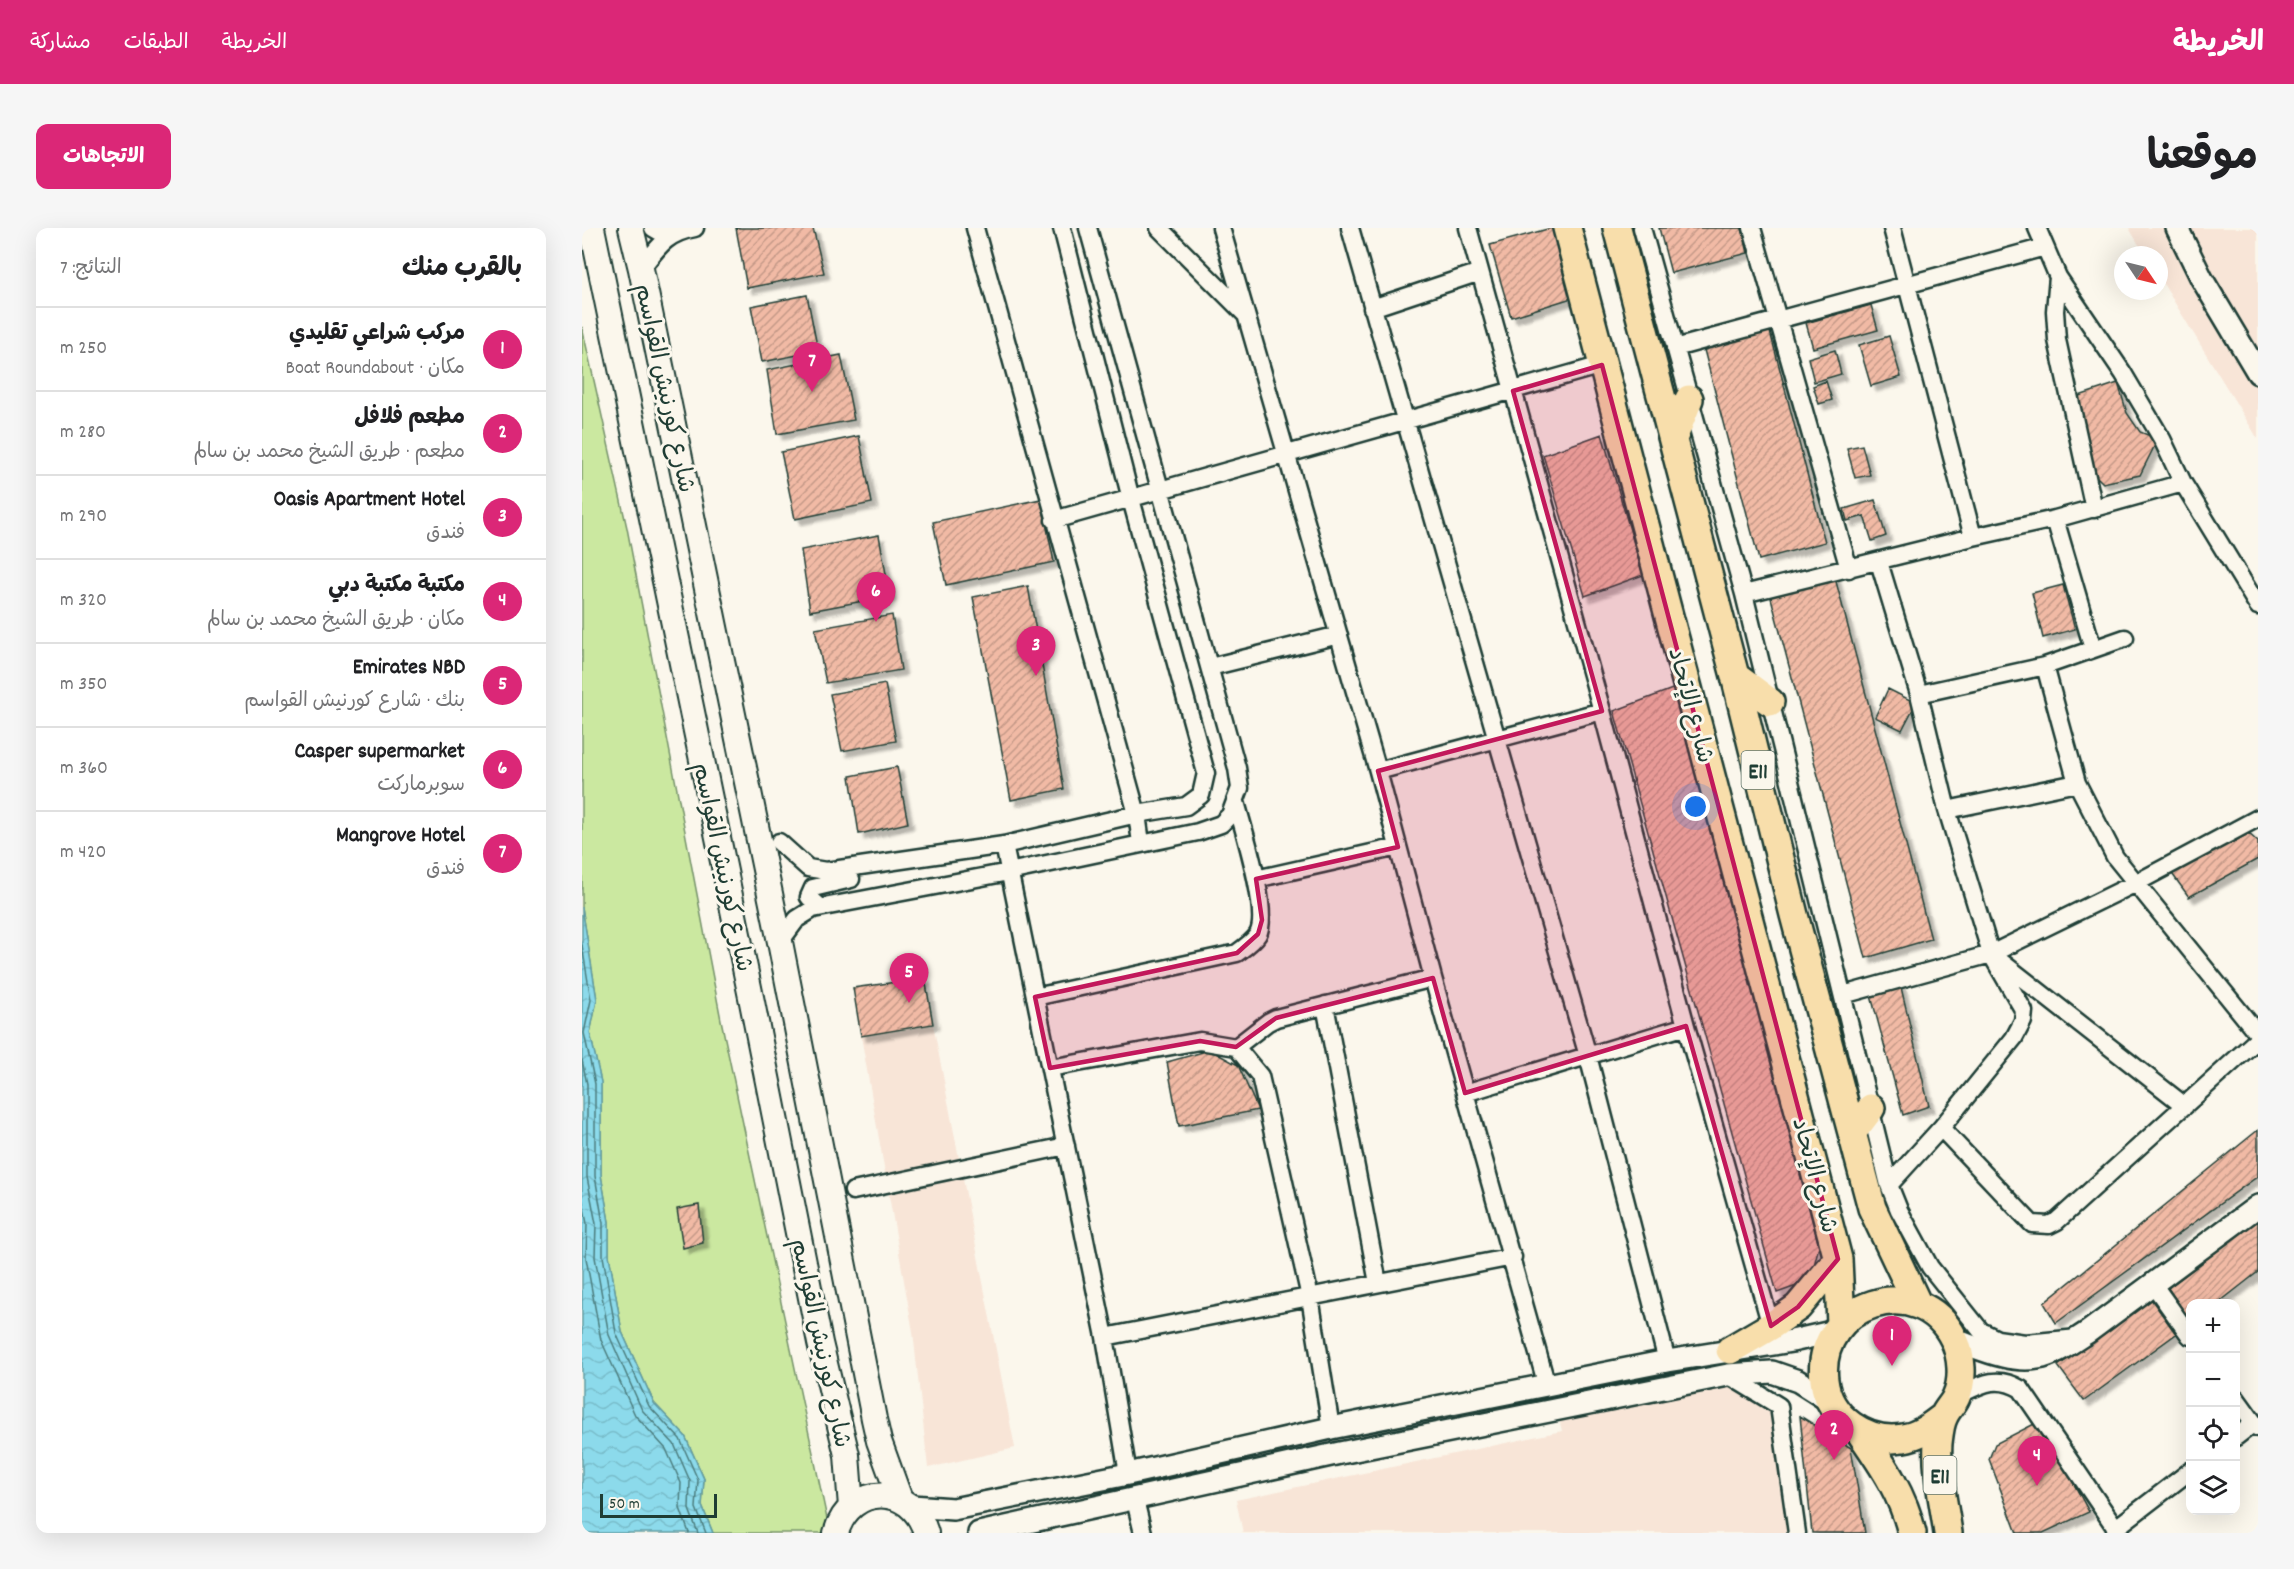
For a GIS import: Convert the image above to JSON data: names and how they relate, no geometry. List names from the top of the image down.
{
  "streets": {
    "main road": ["شارع كورنيش القواسم", "شارع الإتحاد", "E11"]
  },
  "crossings": [
    ["شارع الإتحاد", "E11"]
  ],
  "scale_bar": "50 m",
  "north": "bottom right",
  "page": {
    "header": "الخريطة",
    "nav": ["الخريطة", "الطبقات", "مشاركة"],
    "title": "موقعنا",
    "buttons": "الاتجاهات",
    "heading": ["بالقرب منك", "النتائج: 7"],
    "list": [
      {
        "mark": "1",
        "name": "مركب شراعي تقليدي",
        "note": "مكان · Boat Roundabout",
        "value": "250 m"
      },
      {
        "mark": "2",
        "name": "مطعم فلافل",
        "note": "مطعم · طريق الشيخ محمد بن سالم",
        "value": "280 m"
      },
      {
        "mark": "3",
        "name": "Oasis Apartment Hotel",
        "note": "فندق",
        "value": "290 m"
      },
      {
        "mark": "4",
        "name": "مكتبة مكتبة دبي",
        "note": "مكان · طريق الشيخ محمد بن سالم",
        "value": "320 m"
      },
      {
        "mark": "5",
        "name": "Emirates NBD",
        "note": "بنك · شارع كورنيش القواسم",
        "value": "350 m"
      },
      {
        "mark": "6",
        "name": "Casper supermarket",
        "note": "سوبرماركت",
        "value": "360 m"
      },
      {
        "mark": "7",
        "name": "Mangrove Hotel",
        "note": "فندق",
        "value": "420 m"
      }
    ],
    "pins": [
      "7",
      "6",
      "3",
      "5",
      "1",
      "2",
      "4"
    ],
    "map_buttons": ["+", "−"],
    "scale": "50 m"
  }
}
